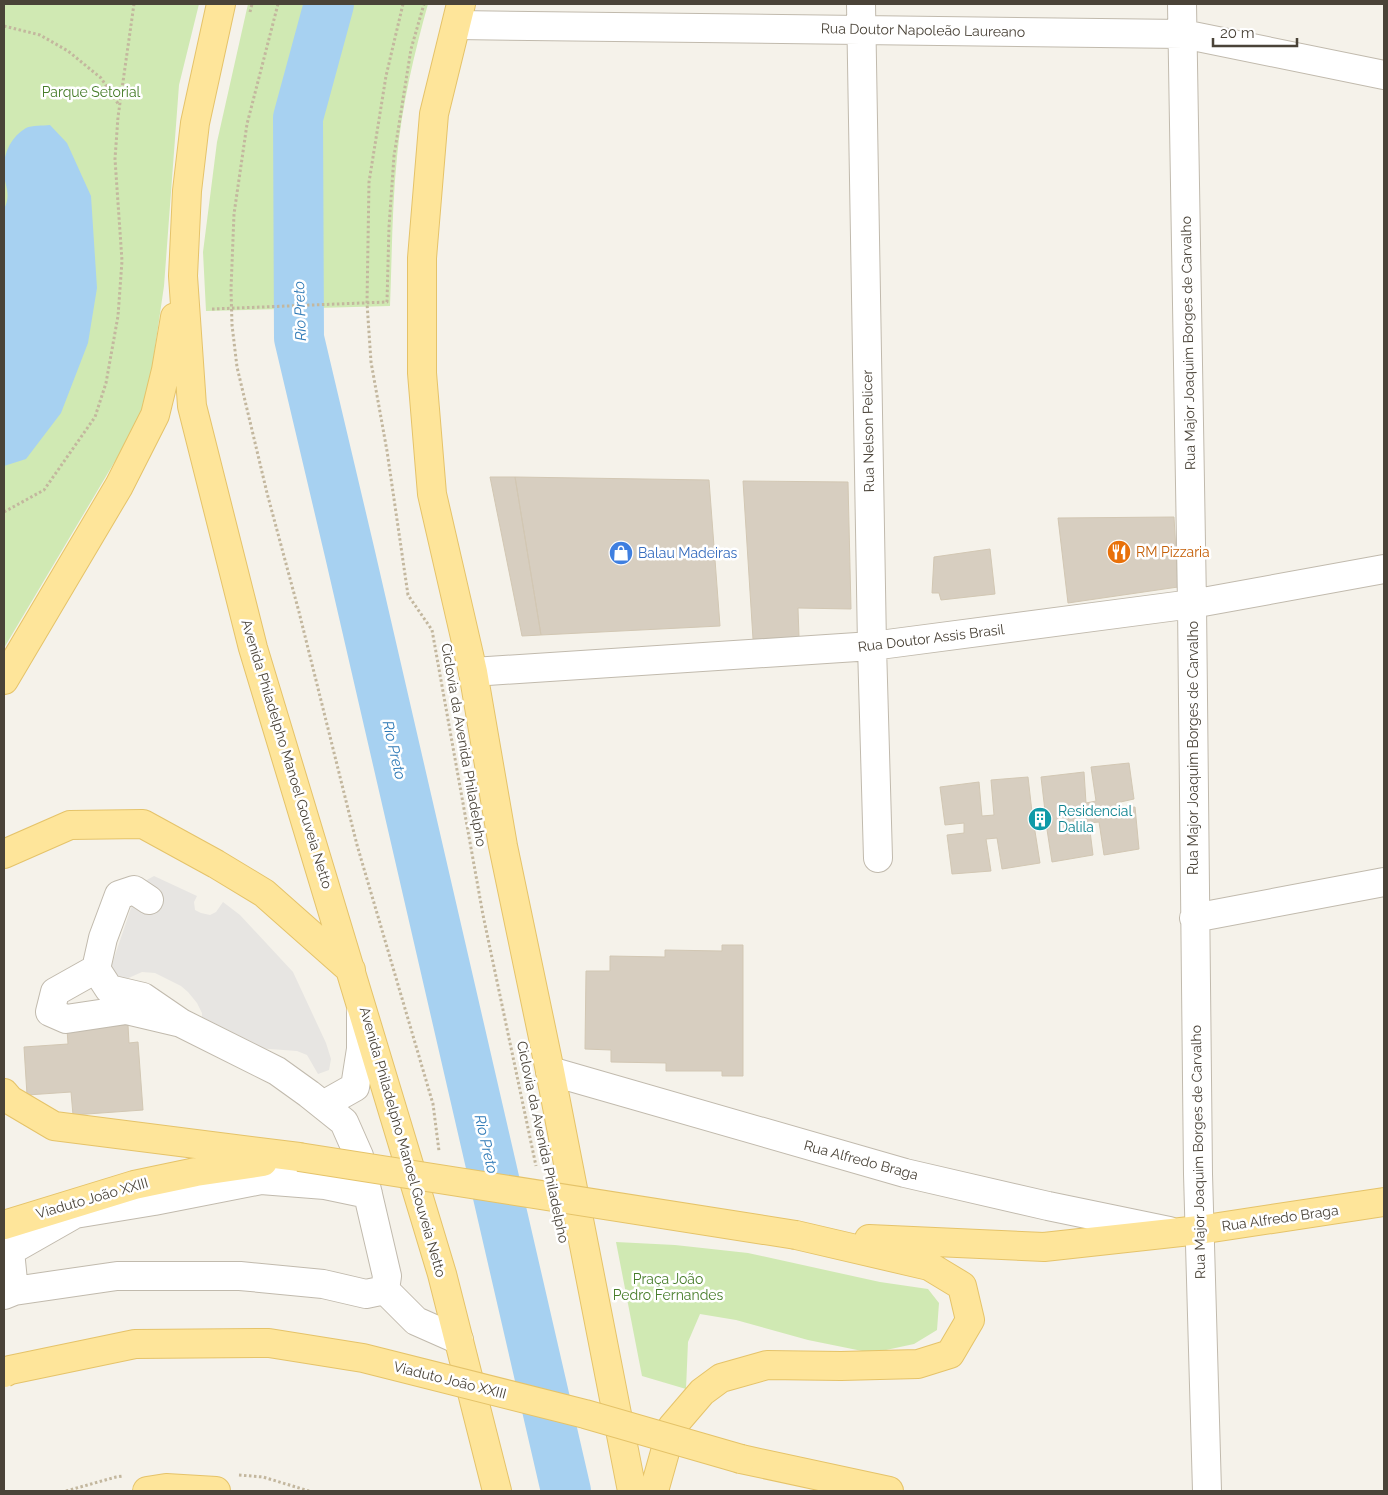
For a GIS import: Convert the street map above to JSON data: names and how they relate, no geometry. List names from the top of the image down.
{
  "streets": {
    "main road": ["Avenida Philadelpho Manoel Gouveia Netto", "Rua Alfredo Braga", "Viaduto João XXIII"],
    "street": [
      "Rua Doutor Napoleão Laureano",
      "Rua Major Joaquim Borges de Carvalho",
      "Rua Nelson Pelicer",
      "Rua Doutor Assis Brasil"
    ],
    "path": ["Ciclovia da Avenida Philadelpho"]
  },
  "crossings": [
    ["Rua Doutor Napoleão Laureano", "Rua Major Joaquim Borges de Carvalho"],
    ["Rua Doutor Napoleão Laureano", "Rua Nelson Pelicer"],
    ["Rua Major Joaquim Borges de Carvalho", "Rua Doutor Assis Brasil"],
    ["Rua Major Joaquim Borges de Carvalho", "Rua Alfredo Braga"],
    ["Rua Nelson Pelicer", "Rua Doutor Assis Brasil"],
    ["Rua Alfredo Braga", "Viaduto João XXIII"]
  ],
  "water": ["Rio Preto"],
  "parks": ["Parque Setorial", "Praça João Pedro Fernandes"],
  "places": {
    "restaurant": ["RM Pizzaria"],
    "shop": ["Balau Madeiras"],
    "building": ["Residencial Dalila"]
  },
  "scale_bar": "20 m"
}
